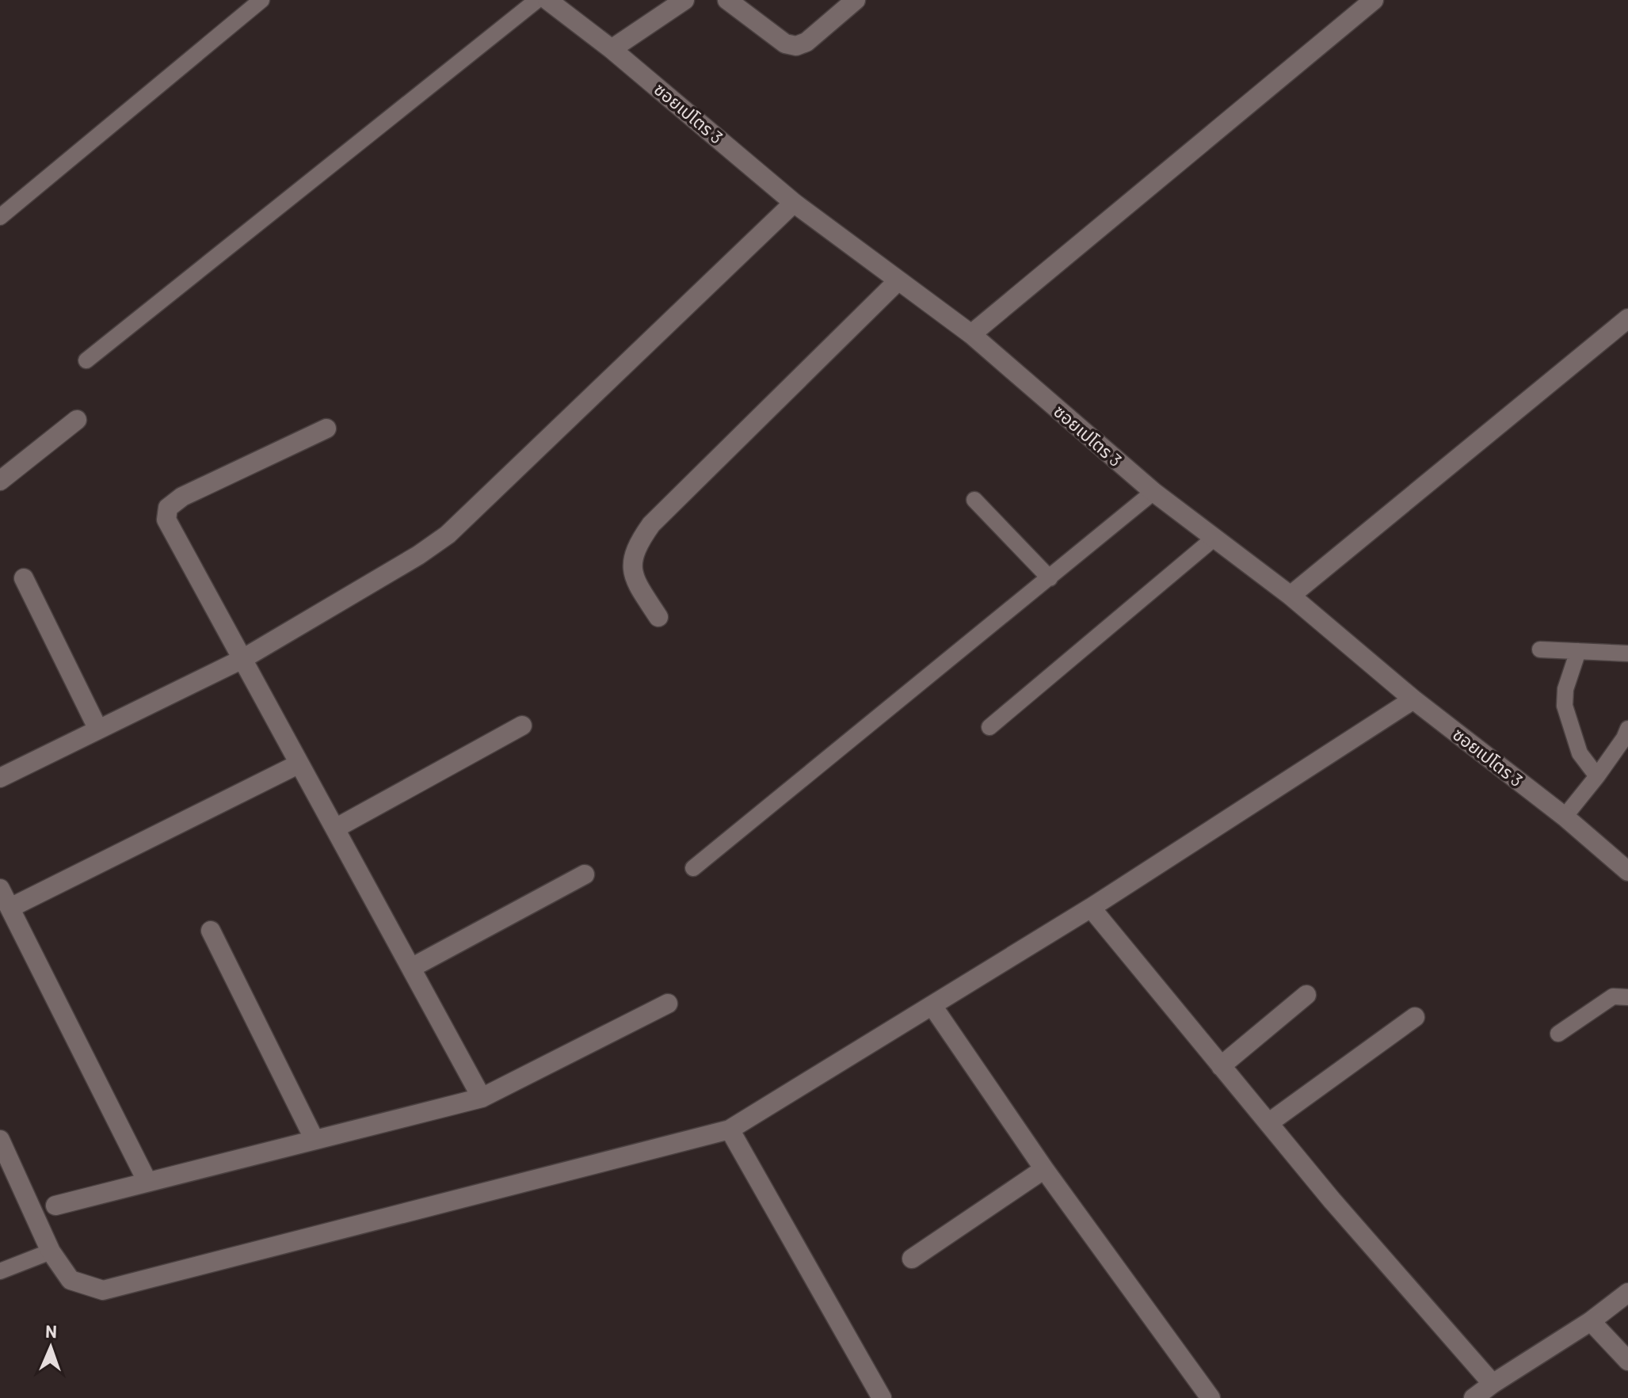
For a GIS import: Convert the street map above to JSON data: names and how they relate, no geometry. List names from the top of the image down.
{
  "streets": {
    "street": ["ซอยเปโตร 3"]
  },
  "north": "top"
}
